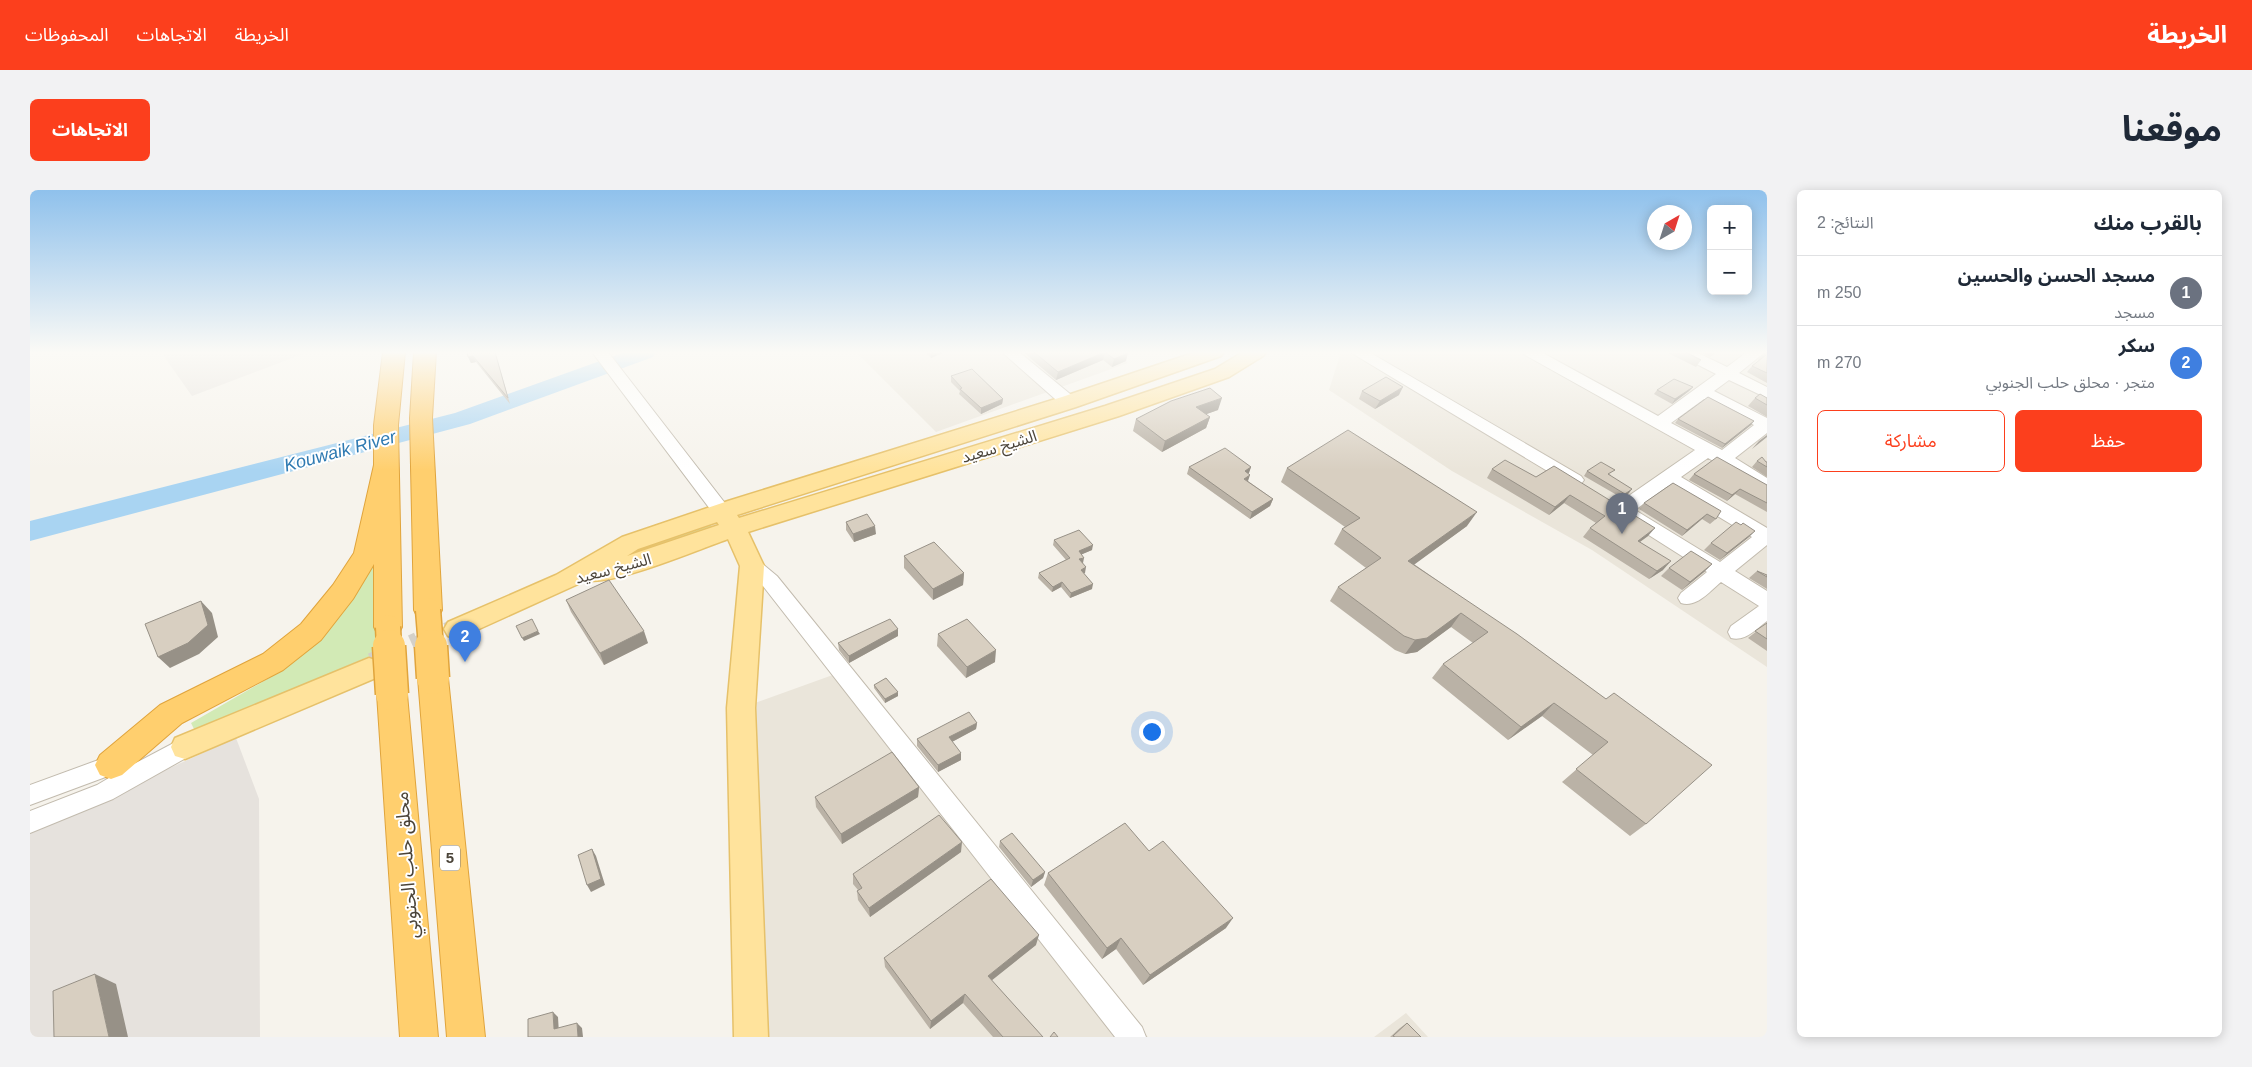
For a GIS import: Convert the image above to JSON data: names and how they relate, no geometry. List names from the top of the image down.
{
  "streets": {
    "highway": ["5", "محلق حلب الجنوبي"],
    "main road": ["الشيخ سعيد"]
  },
  "water": ["Kouwaik River"],
  "north": "top right",
  "page": {
    "header": "الخريطة",
    "nav": ["الخريطة", "الاتجاهات", "المحفوظات"],
    "title": "موقعنا",
    "buttons": [
      "الاتجاهات",
      ["حفظ", "مشاركة"]
    ],
    "heading": ["بالقرب منك", "النتائج: 2"],
    "map_buttons": ["+", "−"],
    "list": [
      {
        "mark": "1",
        "name": "مسجد الحسن والحسين",
        "note": "مسجد",
        "value": "250 m"
      },
      {
        "mark": "2",
        "name": "سكر",
        "note": "متجر · محلق حلب الجنوبي",
        "value": "270 m"
      }
    ],
    "pins": ["1", "2"]
  }
}
